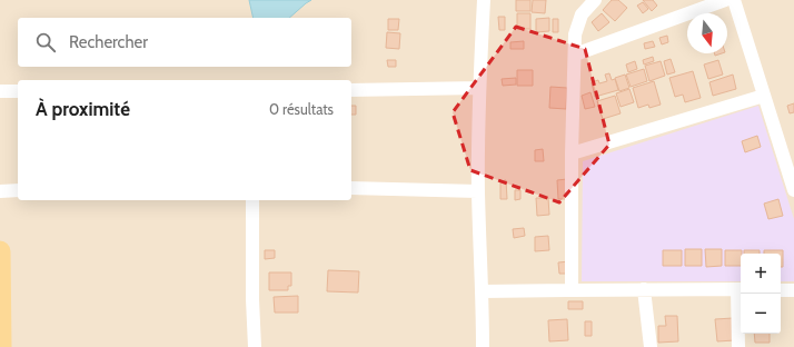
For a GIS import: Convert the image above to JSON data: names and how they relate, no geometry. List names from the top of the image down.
{
  "north": "bottom",
  "page": {
    "search": "Rechercher",
    "heading": ["À proximité", "0 résultats"],
    "map_buttons": ["+", "−"]
  }
}
